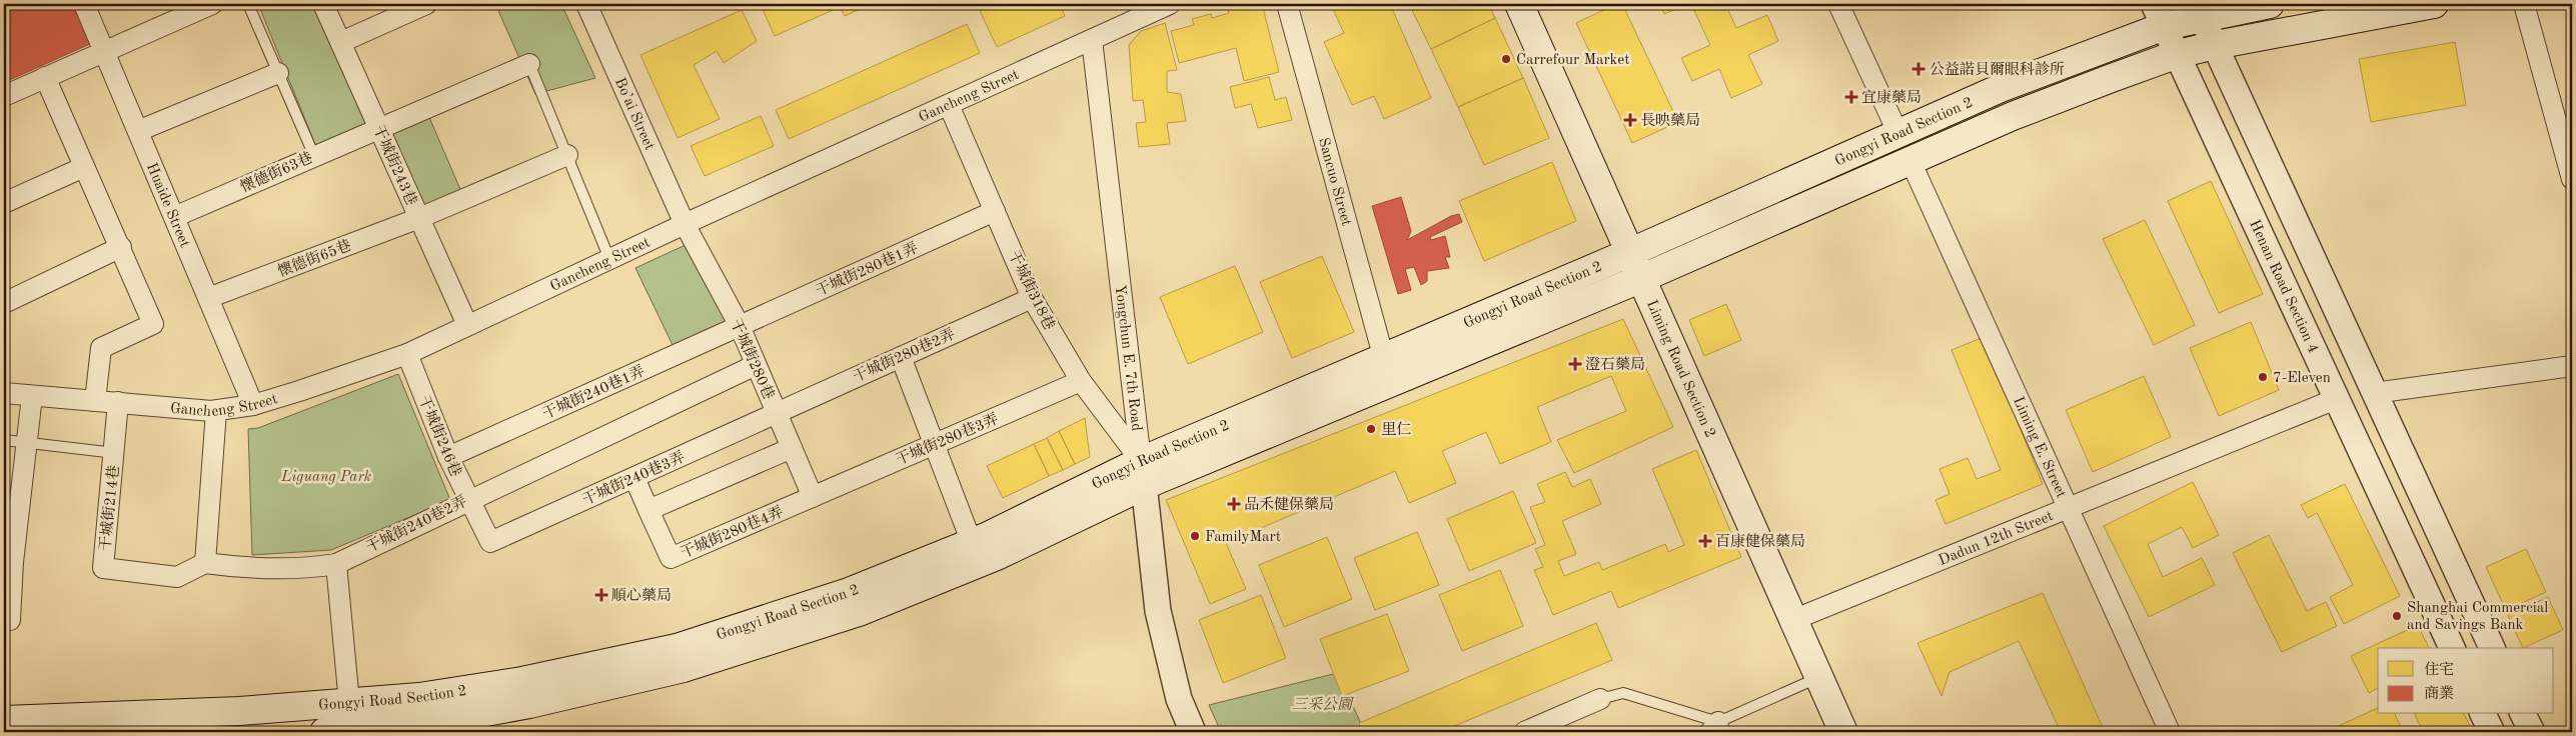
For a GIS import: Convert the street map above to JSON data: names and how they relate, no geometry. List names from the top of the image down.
{
  "streets": {
    "main road": ["Gongyi Road Section 2", "Liming Road Section 2"],
    "street": [
      "Gancheng Street",
      "Bo’ai Street",
      "干城街243巷",
      "懷德街63巷",
      "Sancuo Street",
      "Huaide Street",
      "懷德街65巷",
      "干城街280巷1弄",
      "Henan Road Section 4",
      "干城街318巷",
      "干城街280巷2弄",
      "Yongchun E. 7th Road",
      "干城街280巷",
      "干城街240巷1弄",
      "干城街246巷",
      "干城街280巷3弄",
      "Liming E. Street",
      "干城街240巷3弄",
      "干城街214巷",
      "干城街240巷2弄",
      "干城街280巷4弄",
      "Dadun 12th Street"
    ]
  },
  "crossings": [
    ["Gancheng Street", "Bo’ai Street"],
    ["Gancheng Street", "干城街243巷"],
    ["Gancheng Street", "Huaide Street"],
    ["Gancheng Street", "干城街318巷"],
    ["Gancheng Street", "Yongchun E. 7th Road"],
    ["Gancheng Street", "干城街280巷"],
    ["Gancheng Street", "干城街246巷"],
    ["Gancheng Street", "干城街214巷"],
    ["Bo’ai Street", "干城街280巷"],
    ["Gongyi Road Section 2", "Sancuo Street"],
    ["Gongyi Road Section 2", "Henan Road Section 4"],
    ["Gongyi Road Section 2", "干城街318巷"],
    ["Gongyi Road Section 2", "Yongchun E. 7th Road"],
    ["Gongyi Road Section 2", "Liming Road Section 2"],
    ["Gongyi Road Section 2", "Liming E. Street"],
    ["干城街243巷", "懷德街63巷"],
    ["干城街243巷", "懷德街65巷"],
    ["懷德街63巷", "Huaide Street"],
    ["Huaide Street", "懷德街65巷"],
    ["干城街280巷1弄", "干城街318巷"],
    ["干城街280巷1弄", "干城街280巷"],
    ["干城街280巷1弄", "干城街240巷1弄"],
    ["Henan Road Section 4", "Dadun 12th Street"],
    ["干城街318巷", "干城街280巷2弄"],
    ["干城街318巷", "Yongchun E. 7th Road"],
    ["干城街318巷", "干城街280巷3弄"],
    ["干城街280巷2弄", "干城街280巷"],
    ["干城街280巷2弄", "干城街240巷3弄"],
    ["干城街280巷", "干城街240巷1弄"],
    ["干城街280巷", "干城街280巷3弄"],
    ["干城街280巷", "干城街240巷3弄"],
    ["干城街280巷", "干城街240巷2弄"],
    ["干城街280巷", "干城街280巷4弄"],
    ["Liming Road Section 2", "Dadun 12th Street"],
    ["干城街240巷1弄", "干城街246巷"],
    ["干城街246巷", "干城街240巷3弄"],
    ["干城街246巷", "干城街240巷2弄"],
    ["干城街280巷3弄", "干城街280巷4弄"],
    ["Liming E. Street", "Dadun 12th Street"],
    ["干城街214巷", "干城街240巷2弄"]
  ],
  "parks": ["Liguang Park", "三采公園"],
  "places": {
    "other": [
      "Carrefour Market",
      "7-Eleven",
      "里仁",
      "FamilyMart",
      "Shanghai Commercial and Savings Bank"
    ],
    "health": [
      "公益諾貝爾眼科診所",
      "宜康藥局",
      "長映藥局",
      "澄石藥局",
      "品禾健保藥局",
      "百康健保藥局",
      "順心藥局"
    ]
  },
  "legend": ["住宅", "商業"]
}
